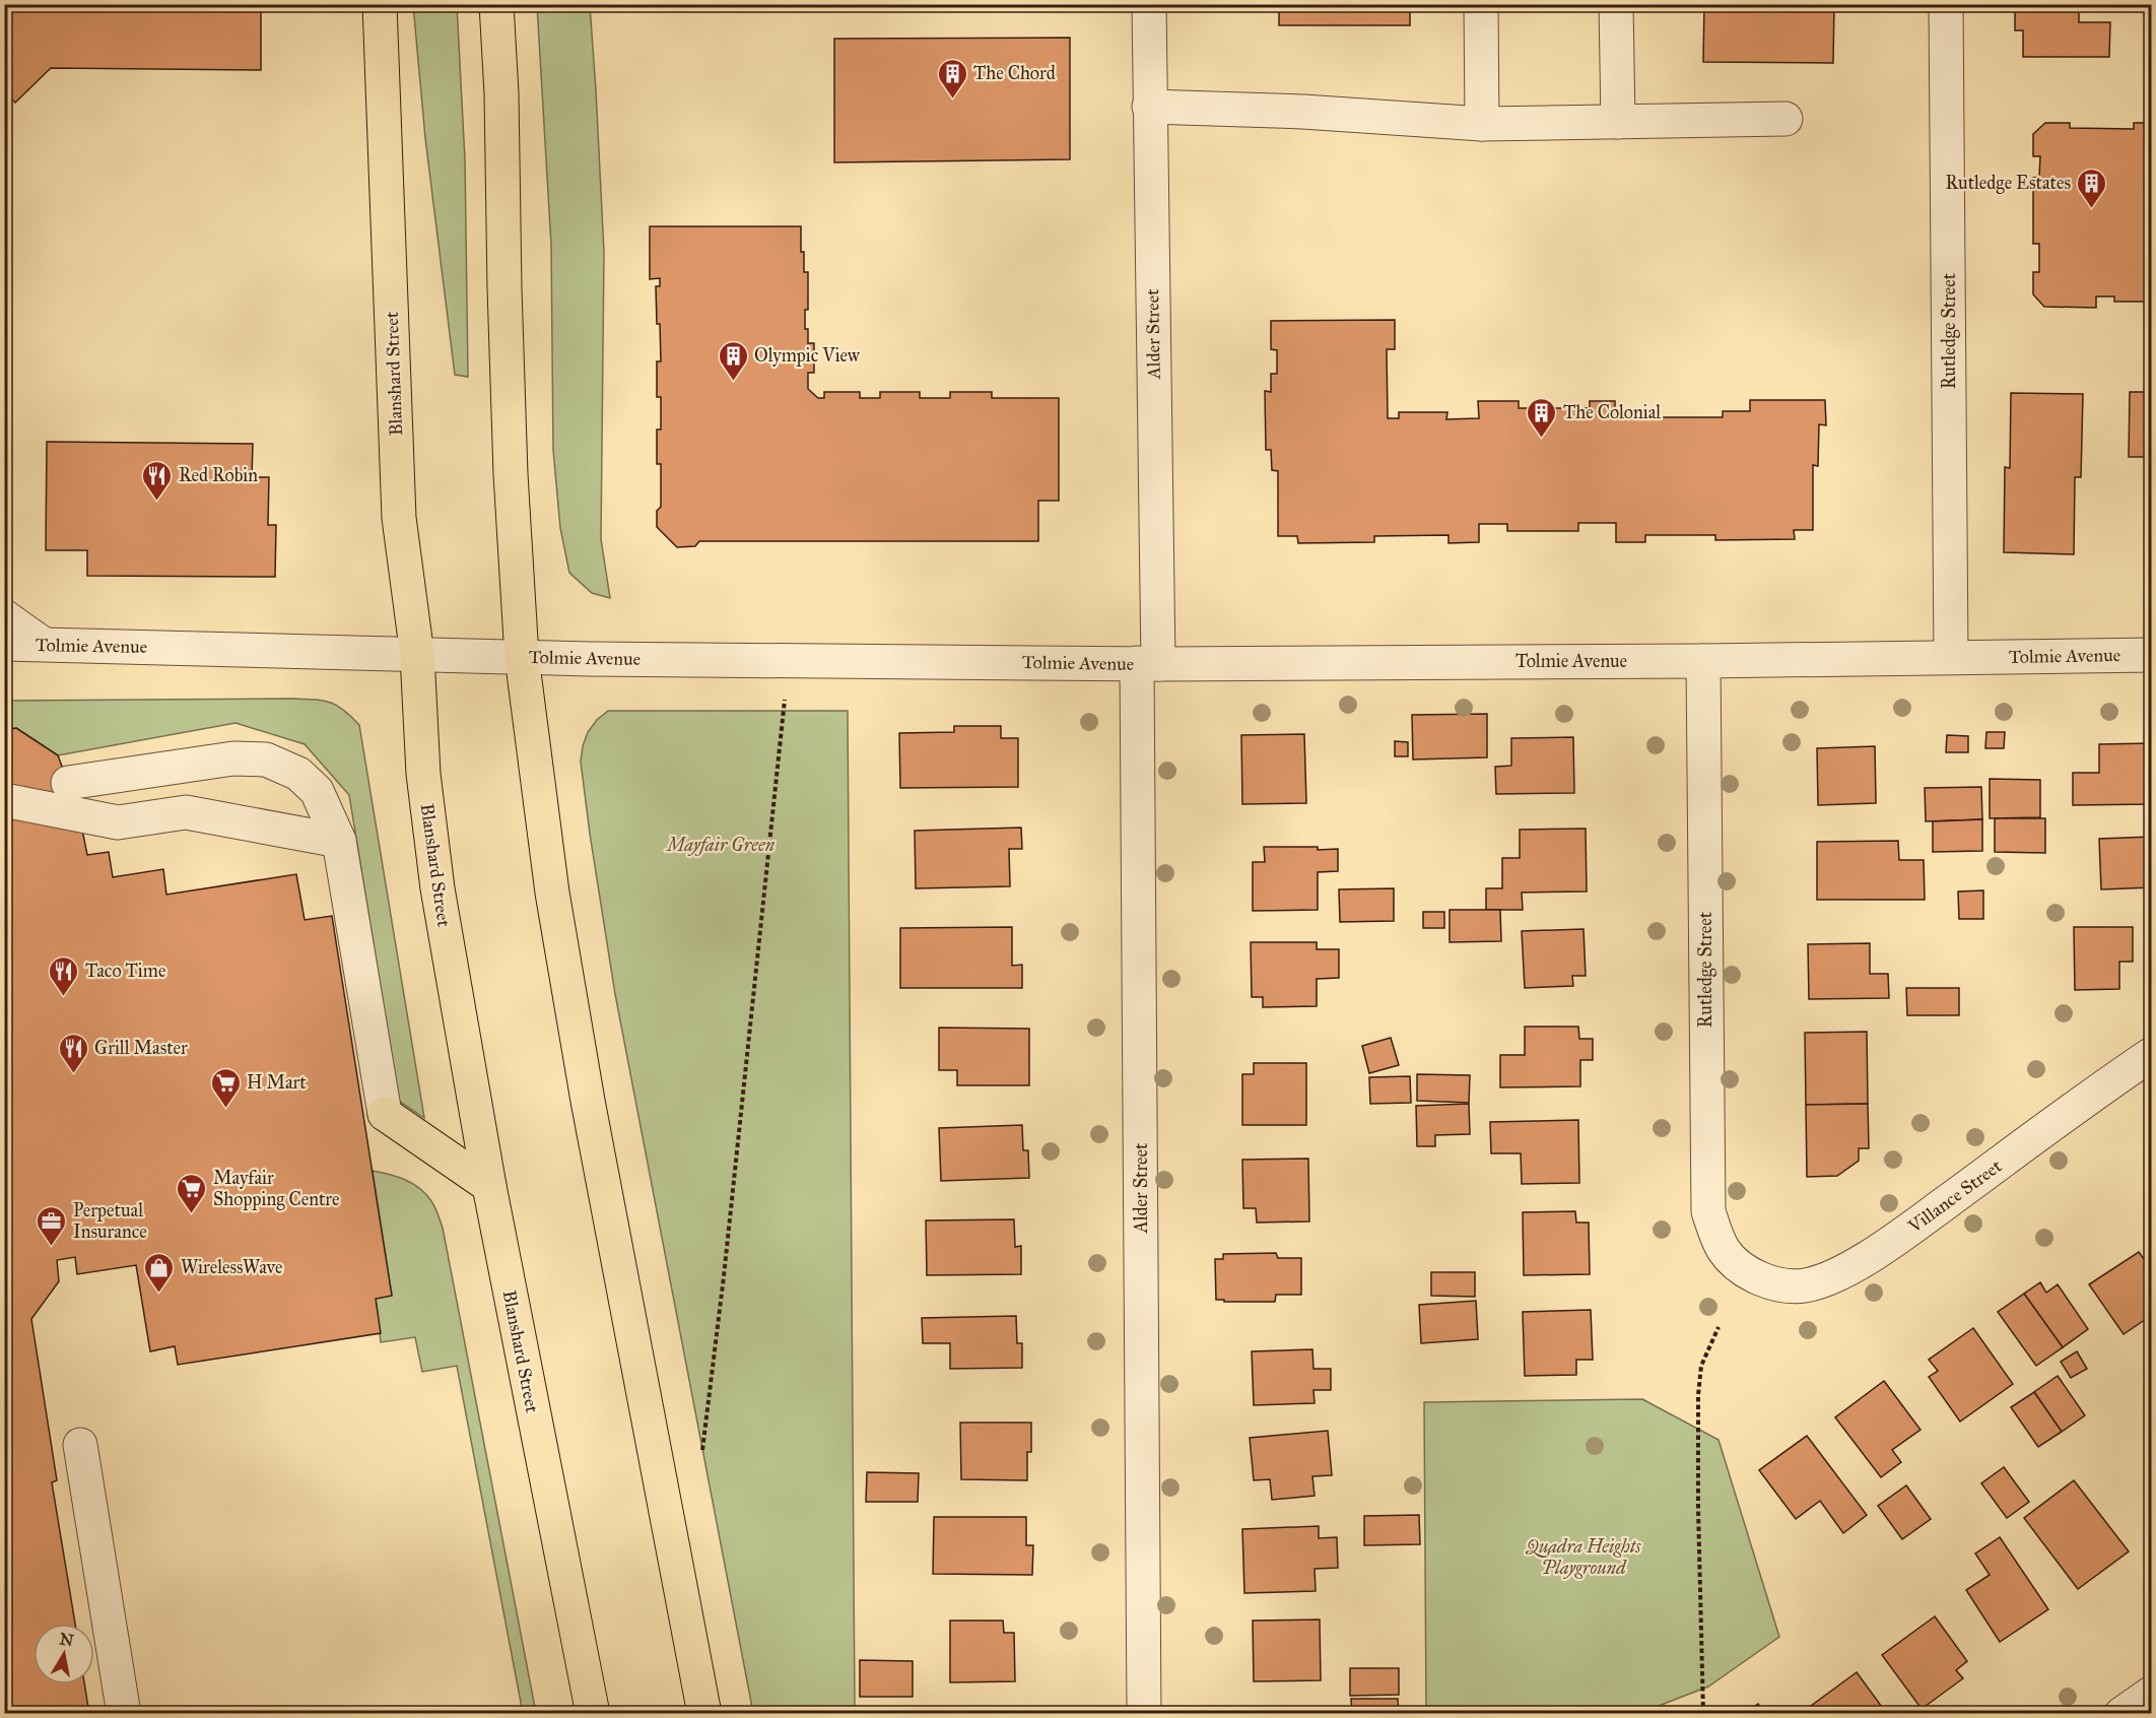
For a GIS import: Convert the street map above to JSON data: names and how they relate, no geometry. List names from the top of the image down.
{
  "streets": {
    "main road": ["Blanshard Street"],
    "street": [
      "Rutledge Street",
      "Alder Street",
      "Tolmie Avenue",
      "Villance Street"
    ]
  },
  "crossings": [
    ["Rutledge Street", "Tolmie Avenue"],
    ["Rutledge Street", "Villance Street"],
    ["Alder Street", "Tolmie Avenue"],
    ["Blanshard Street", "Tolmie Avenue"]
  ],
  "parks": ["Mayfair Green", "Quadra Heights Playground"],
  "places": {
    "building": [
      "The Chord",
      "Rutledge Estates",
      "Olympic View",
      "The Colonial"
    ],
    "restaurant": ["Red Robin", "Taco Time", "Grill Master"],
    "supermarket": ["H Mart", "Mayfair Shopping Centre"],
    "office": ["Perpetual Insurance"],
    "shop": ["WirelessWave"]
  },
  "north": "top"
}
